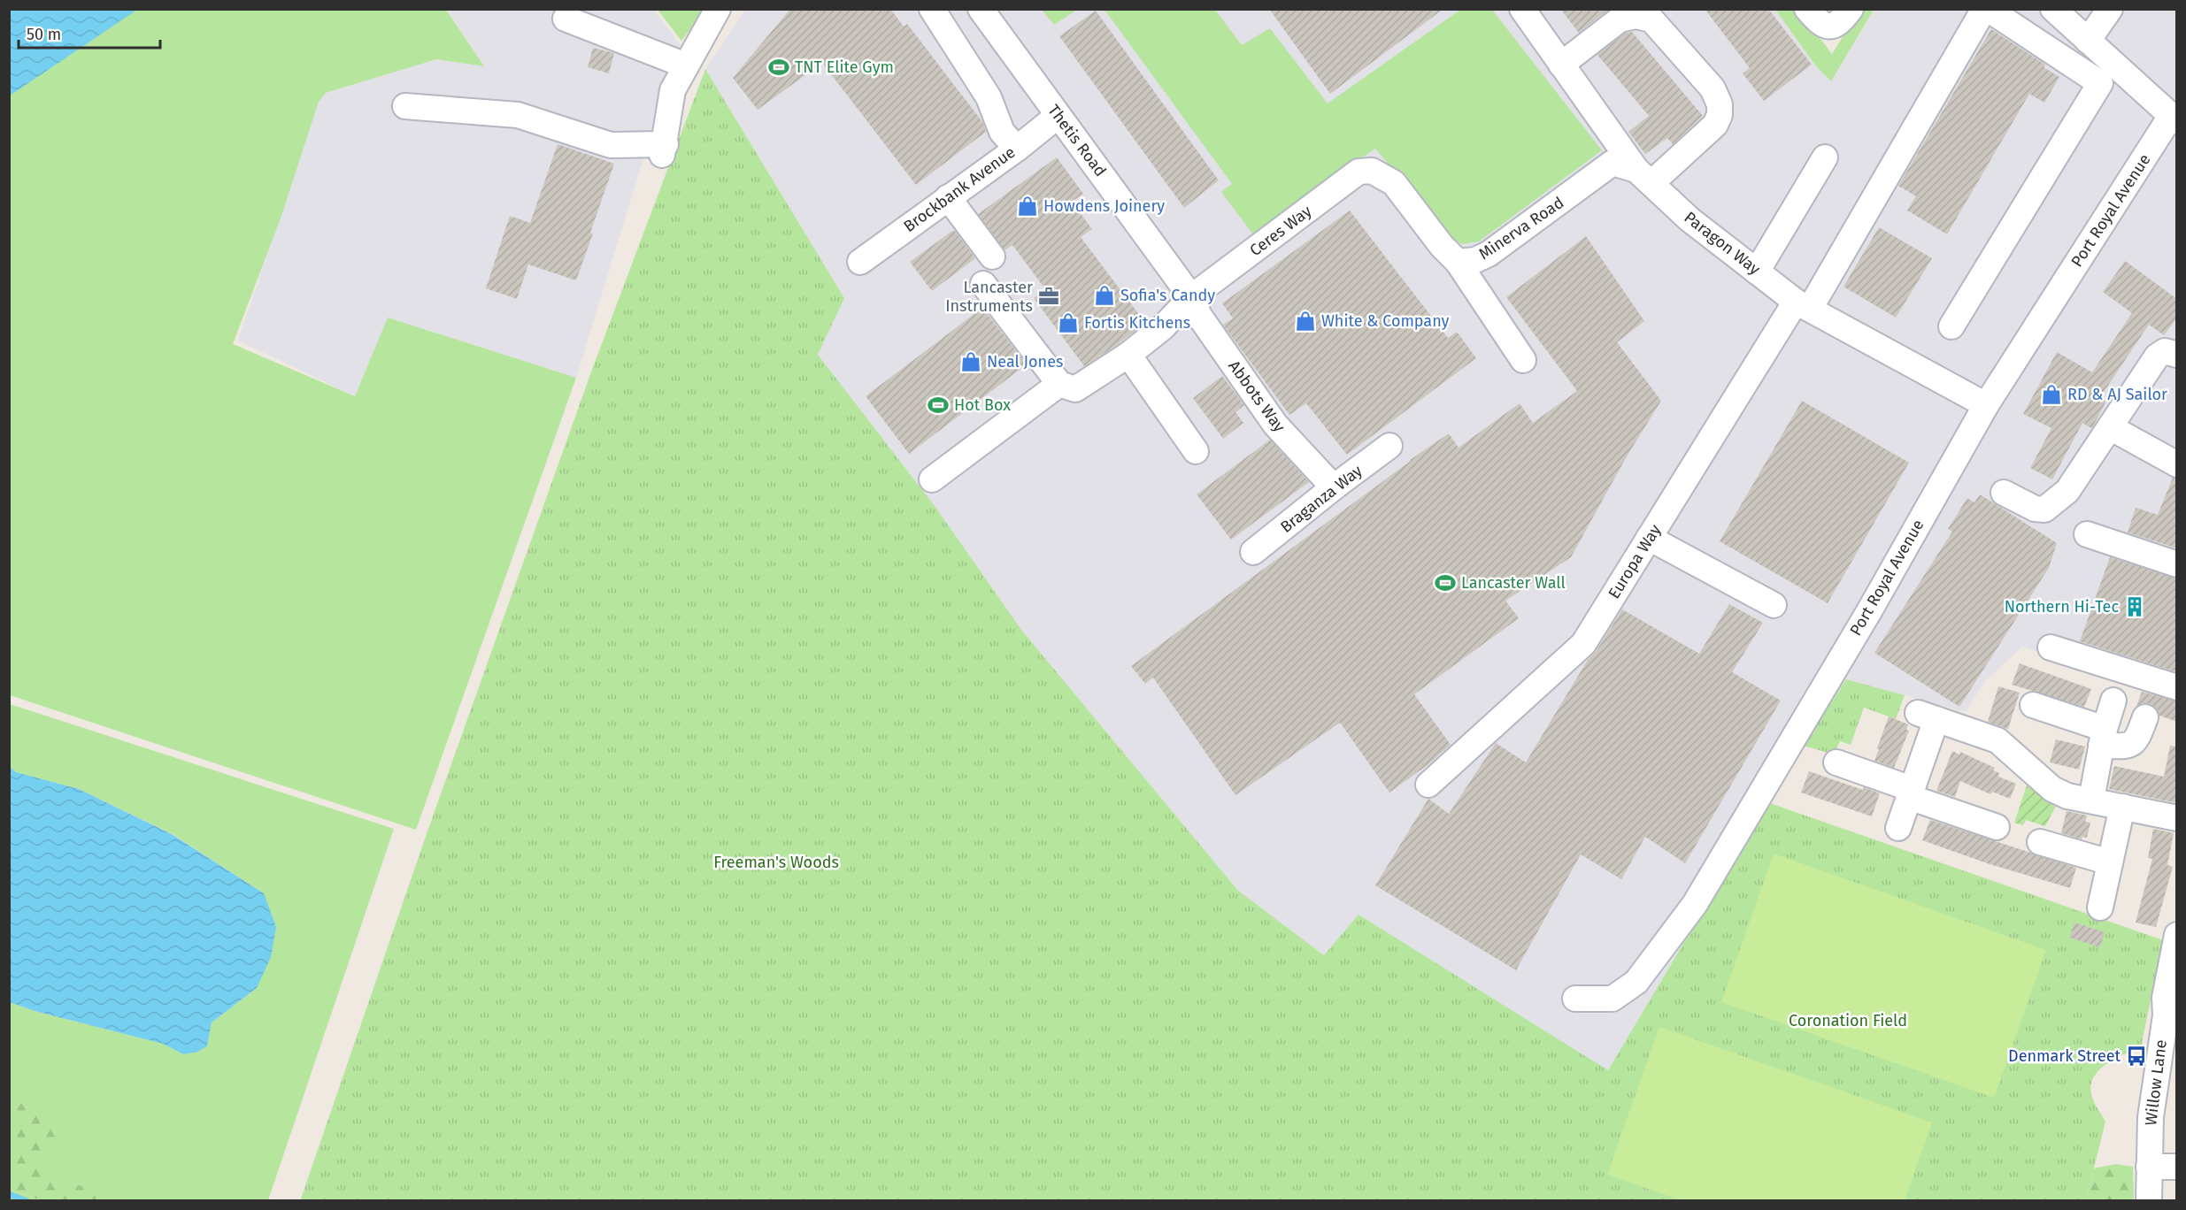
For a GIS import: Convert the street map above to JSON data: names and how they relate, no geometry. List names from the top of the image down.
{
  "streets": {
    "street": [
      "Thetis Road",
      "Brockbank Avenue",
      "Port Royal Avenue",
      "Minerva Road",
      "Ceres Way",
      "Paragon Way",
      "Abbots Way",
      "Braganza Way",
      "Europa Way",
      "Willow Lane"
    ]
  },
  "crossings": [
    ["Thetis Road", "Brockbank Avenue"],
    ["Thetis Road", "Ceres Way"],
    ["Thetis Road", "Abbots Way"],
    ["Port Royal Avenue", "Paragon Way"],
    ["Minerva Road", "Ceres Way"],
    ["Minerva Road", "Paragon Way"],
    ["Ceres Way", "Abbots Way"],
    ["Paragon Way", "Europa Way"],
    ["Abbots Way", "Braganza Way"]
  ],
  "parks": ["Freeman's Woods", "Coronation Field"],
  "places": {
    "sports": ["TNT Elite Gym", "Hot Box", "Lancaster Wall"],
    "shop": [
      "Howdens Joinery",
      "Sofia's Candy",
      "White & Company",
      "Fortis Kitchens",
      "Neal Jones",
      "RD & AJ Sailor"
    ],
    "office": ["Lancaster Instruments"],
    "building": ["Northern Hi-Tec"],
    "bus stop": ["Denmark Street"]
  },
  "scale_bar": "50 m"
}
